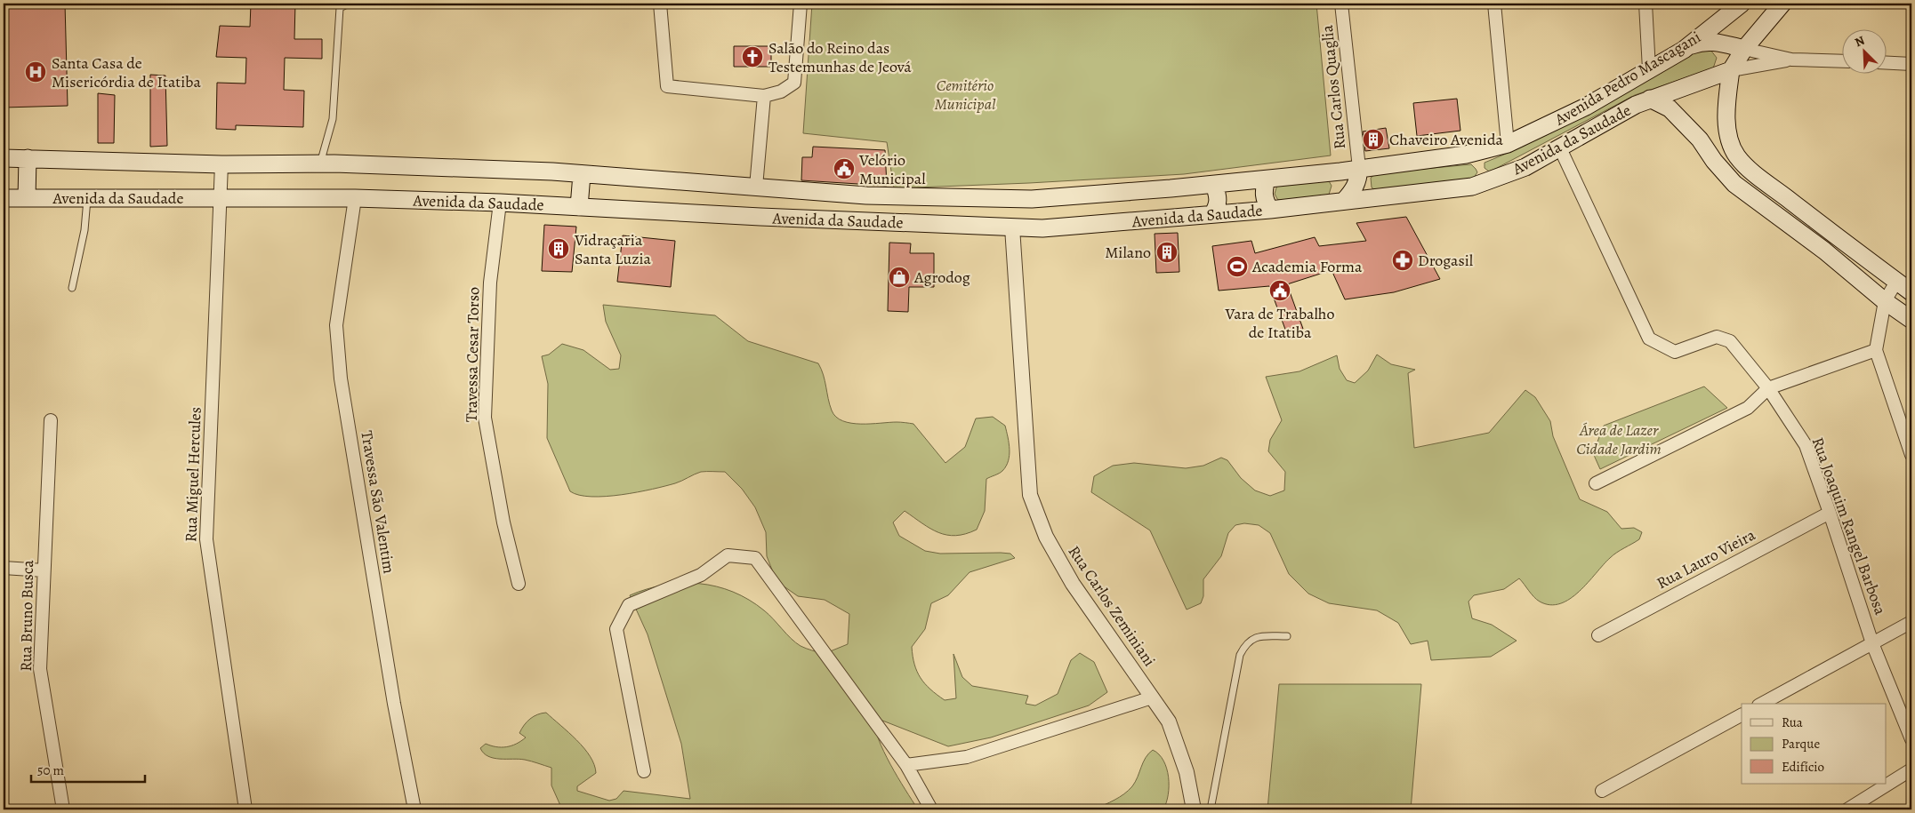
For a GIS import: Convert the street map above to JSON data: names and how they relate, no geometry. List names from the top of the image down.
{
  "streets": {
    "main road": ["Avenida Pedro Mascagani", "Avenida da Saudade"],
    "street": [
      "Rua Carlos Quaglia",
      "Travessa Cesar Torso",
      "Rua Miguel Hercules",
      "Travessa São Valentim",
      "Rua Joaquim Rangel Barbosa",
      "Rua Lauro Vieira",
      "Rua Carlos Zeminiani",
      "Rua Bruno Busca"
    ]
  },
  "crossings": [
    ["Avenida Pedro Mascagani", "Avenida da Saudade"],
    ["Rua Carlos Quaglia", "Avenida da Saudade"],
    ["Avenida da Saudade", "Travessa Cesar Torso"],
    ["Avenida da Saudade", "Rua Miguel Hercules"],
    ["Avenida da Saudade", "Travessa São Valentim"],
    ["Avenida da Saudade", "Rua Joaquim Rangel Barbosa"],
    ["Avenida da Saudade", "Rua Carlos Zeminiani"],
    ["Rua Joaquim Rangel Barbosa", "Rua Lauro Vieira"]
  ],
  "parks": ["Cemitério Municipal", "Área de Lazer Cidade Jardim"],
  "places": {
    "church": ["Salão do Reino das Testemunhas de Jeová"],
    "hospital": ["Santa Casa de Misericórdia de Itatiba"],
    "building": ["Chaveiro Avenida", "Vidraçaria Santa Luzia", "Milano"],
    "public building": ["Velório Municipal", "Vara de Trabalho de Itatiba"],
    "pharmacy": ["Drogasil"],
    "sports": ["Academia Forma"],
    "shop": ["Agrodog"]
  },
  "legend": ["Rua", "Parque", "Edifício"],
  "scale_bar": "50 m",
  "north": "top left"
}
